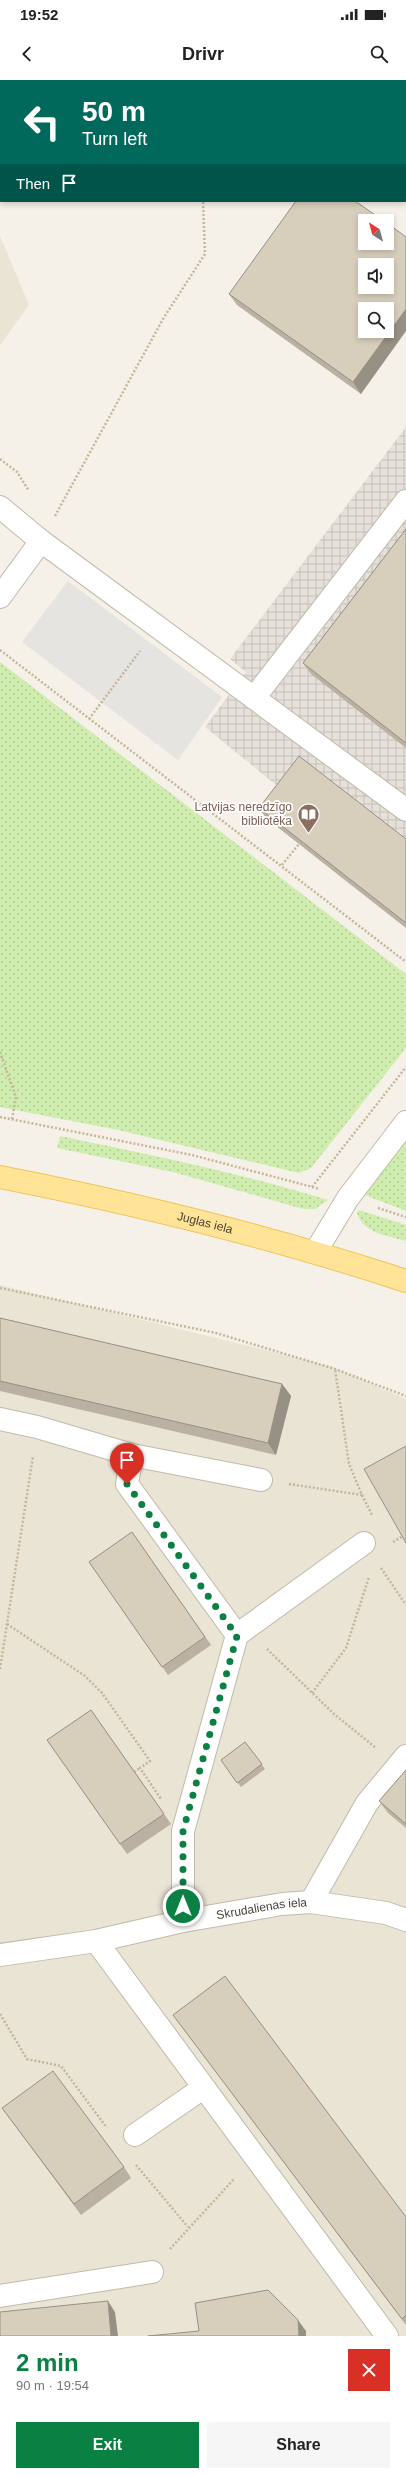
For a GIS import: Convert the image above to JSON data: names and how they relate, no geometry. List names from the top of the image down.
{
  "streets": {
    "main road": ["Juglas iela"],
    "street": ["Skrudalienas iela"]
  },
  "places": {
    "library": ["Latvijas neredzīgo bibliotēka"]
  },
  "north": "top left",
  "page": {
    "status": "19:52",
    "header": "Drivr",
    "turn": ["50 m", "Turn left"],
    "then": "Then",
    "heading": ["2 min", "90 m · 19:54"],
    "buttons": ["Exit", "Share"]
  }
}
